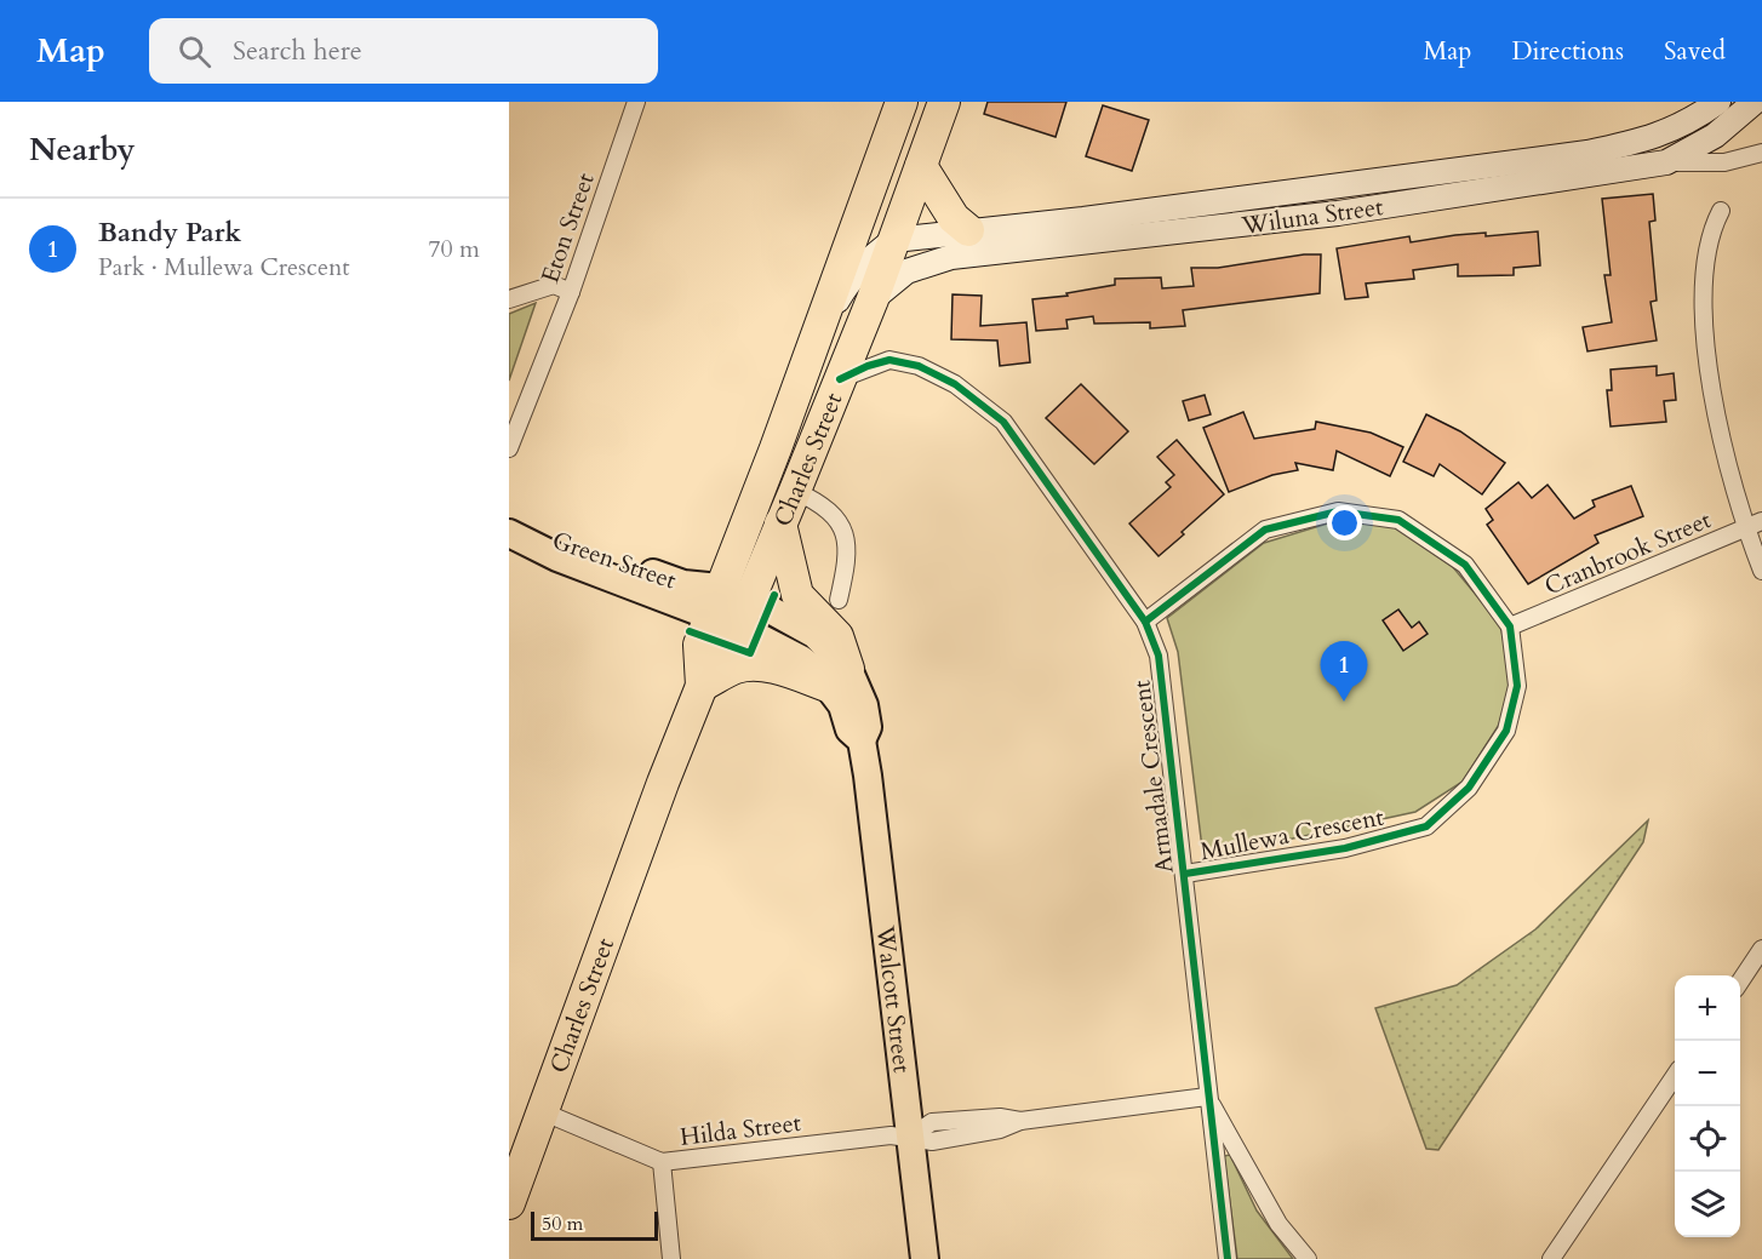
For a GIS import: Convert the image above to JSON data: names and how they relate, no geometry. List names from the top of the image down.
{
  "streets": {
    "highway": ["Charles Street"],
    "main road": ["Wiluna Street", "Green Street", "Walcott Street"],
    "street": [
      "Eton Street",
      "Cranbrook Street",
      "Armadale Crescent",
      "Mullewa Crescent",
      "Hilda Street"
    ]
  },
  "crossings": [
    ["Wiluna Street", "Charles Street"],
    ["Charles Street", "Green Street"],
    ["Charles Street", "Armadale Crescent"],
    ["Charles Street", "Walcott Street"],
    ["Charles Street", "Hilda Street"],
    ["Cranbrook Street", "Mullewa Crescent"],
    ["Green Street", "Walcott Street"],
    ["Armadale Crescent", "Mullewa Crescent"],
    ["Armadale Crescent", "Hilda Street"],
    ["Walcott Street", "Hilda Street"]
  ],
  "scale_bar": "50 m",
  "page": {
    "header": "Map",
    "search": "Search here",
    "nav": ["Map", "Directions", "Saved"],
    "heading": "Nearby",
    "list": [
      {
        "mark": "1",
        "name": "Bandy Park",
        "note": "Park · Mullewa Crescent",
        "value": "70 m"
      }
    ],
    "pins": "1",
    "map_buttons": ["+", "−"],
    "scale": "50 m"
  }
}
